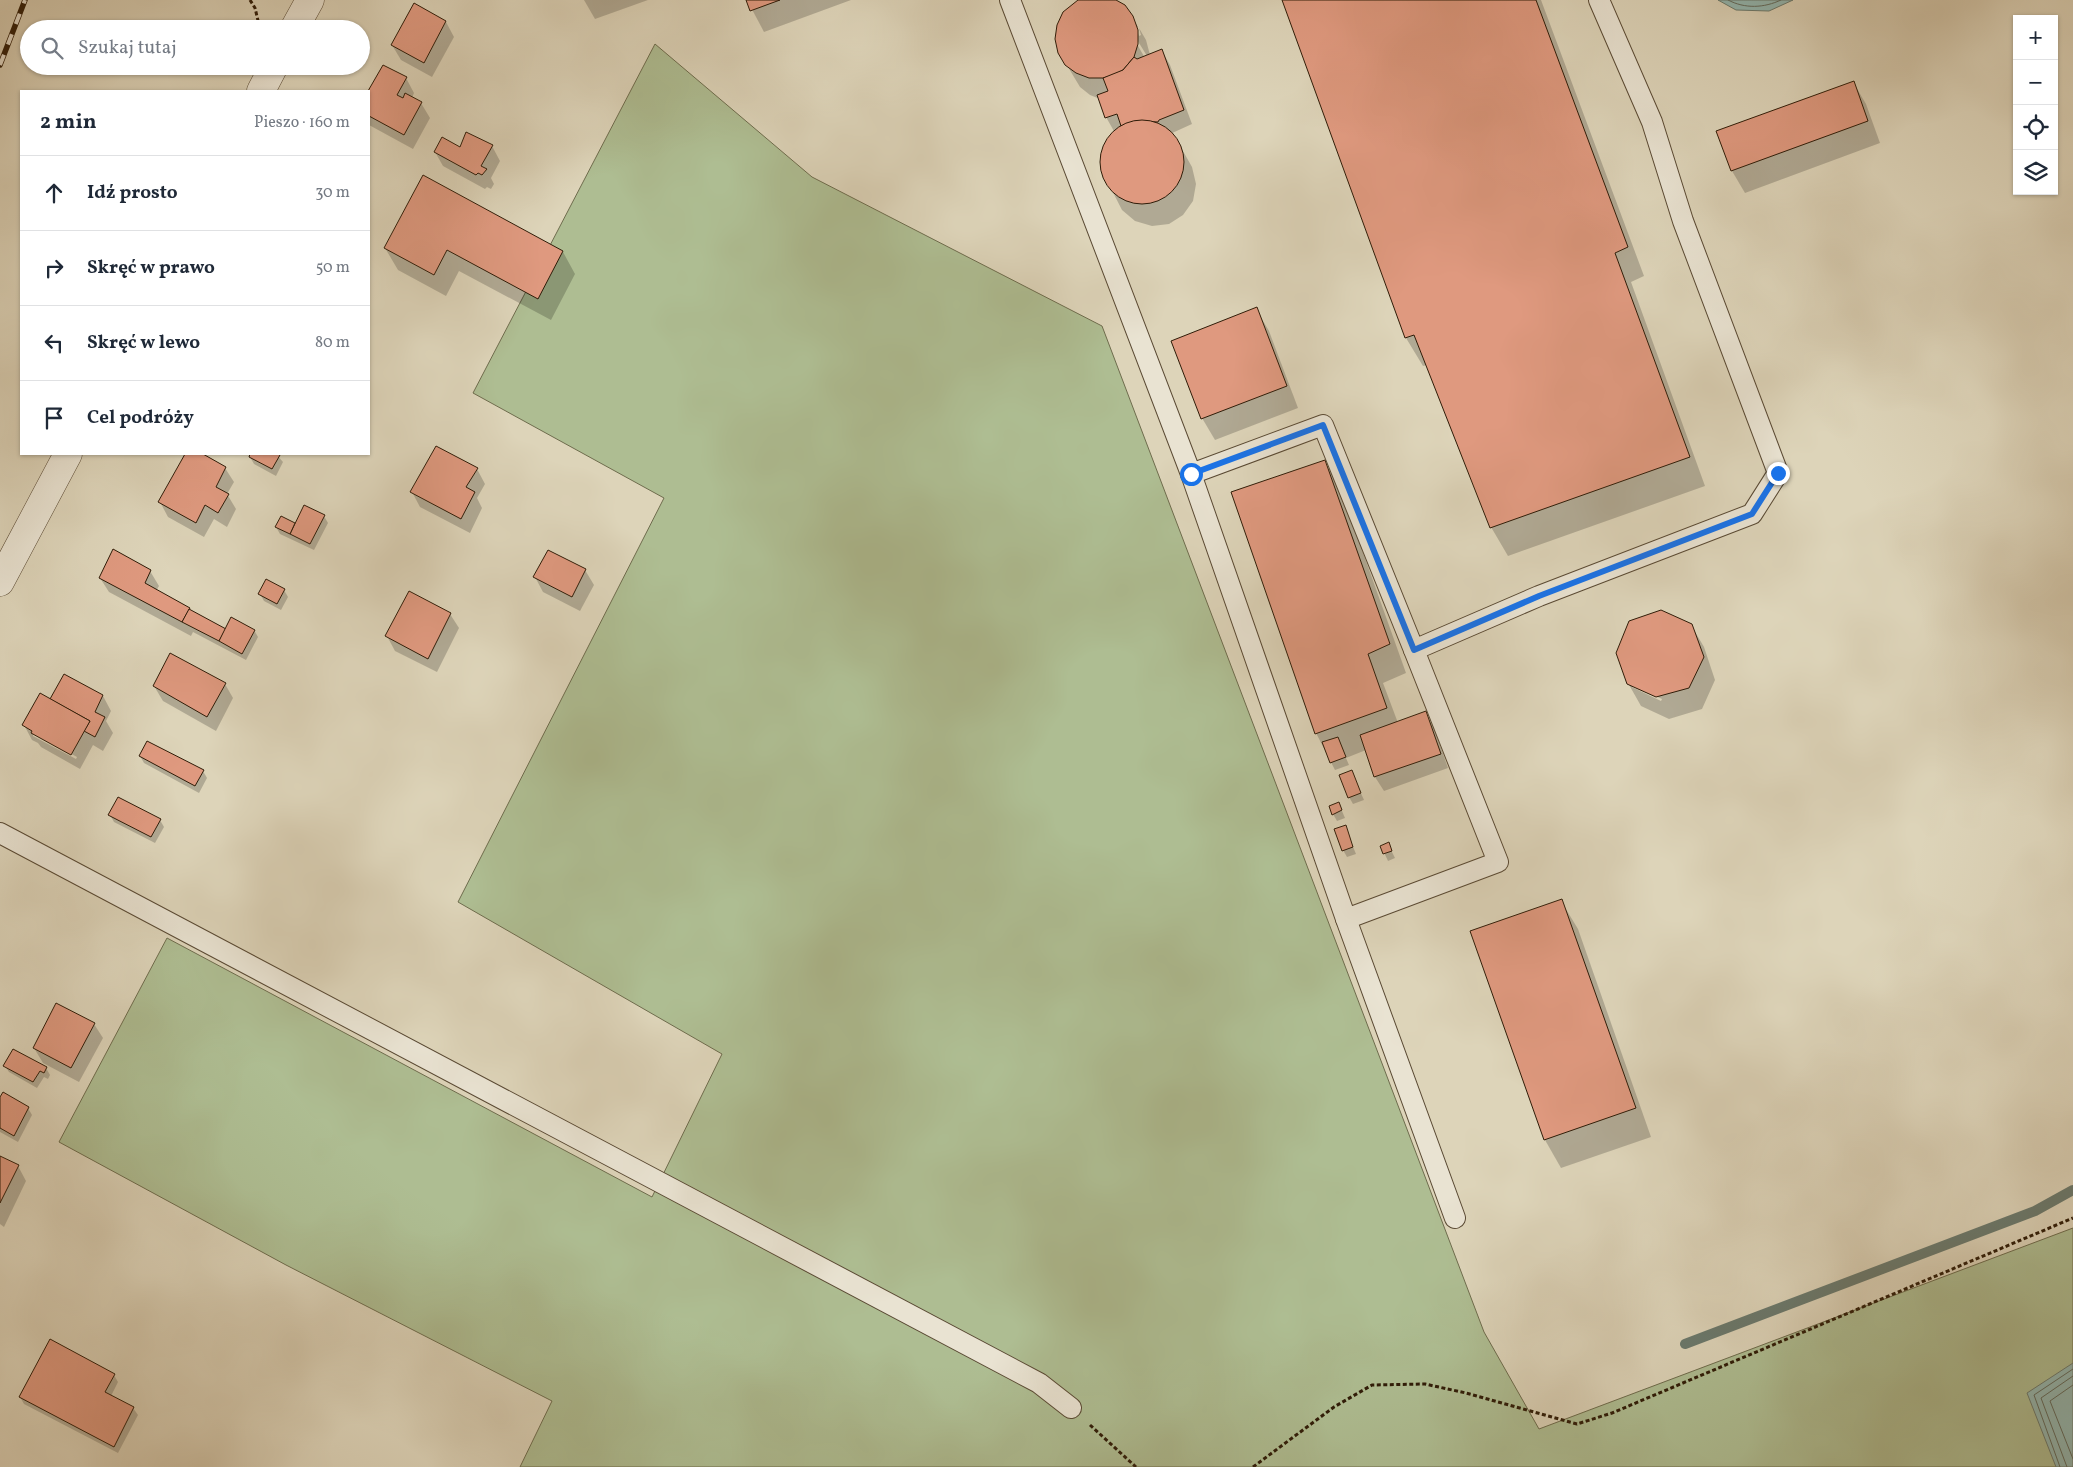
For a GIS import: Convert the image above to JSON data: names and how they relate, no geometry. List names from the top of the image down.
{
  "page": {
    "map_buttons": ["+", "−"],
    "search": "Szukaj tutaj",
    "heading": ["2 min", "Pieszo · 160 m"],
    "list": [
      ["Idź prosto", "30 m"],
      ["Skręć w prawo", "50 m"],
      ["Skręć w lewo", "80 m"],
      "Cel podróży"
    ]
  }
}
